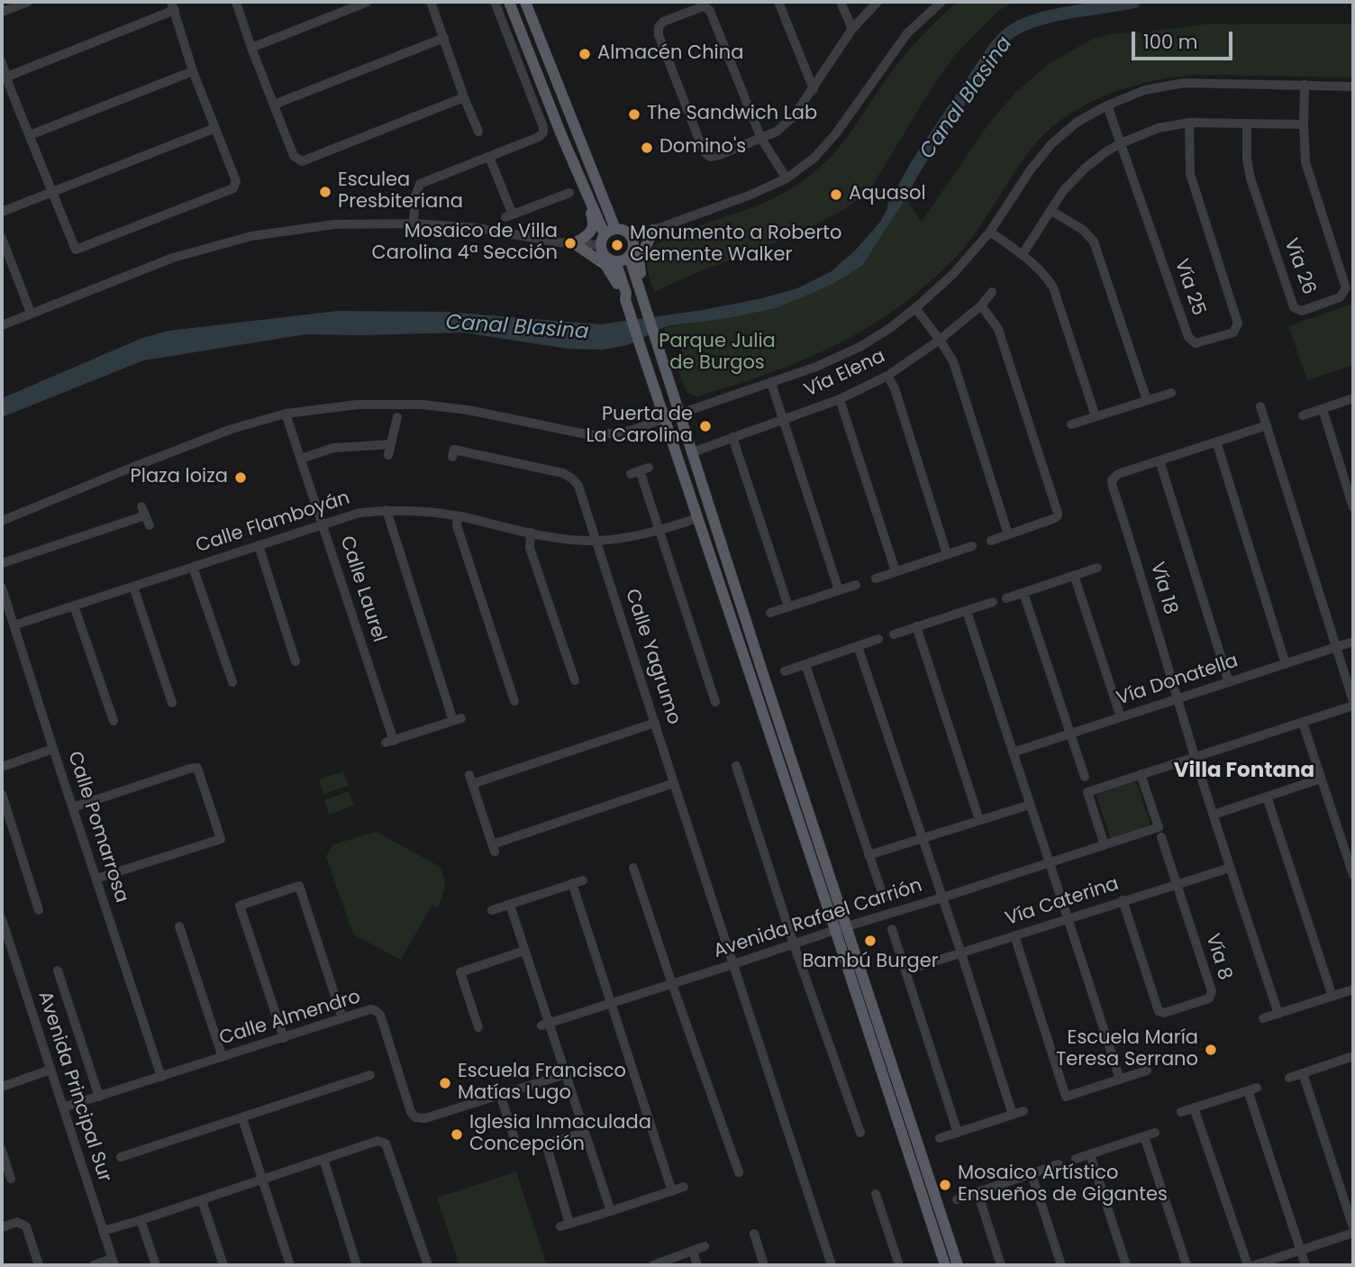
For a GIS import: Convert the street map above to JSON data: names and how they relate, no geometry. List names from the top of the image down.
{
  "streets": {
    "street": [
      "Vía 26",
      "Vía 25",
      "Vía Elena",
      "Calle Flamboyán",
      "Vía 18",
      "Calle Laurel",
      "Calle Yagrumo",
      "Vía Donatella",
      "Calle Pomarrosa",
      "Vía Caterina",
      "Avenida Rafael Carrión",
      "Vía 8",
      "Calle Almendro",
      "Avenida Principal Sur"
    ]
  },
  "crossings": [
    ["Calle Flamboyán", "Calle Laurel"],
    ["Calle Flamboyán", "Calle Yagrumo"],
    ["Calle Flamboyán", "Calle Pomarrosa"],
    ["Vía 18", "Vía Donatella"],
    ["Vía 18", "Vía Caterina"],
    ["Calle Yagrumo", "Avenida Rafael Carrión"],
    ["Calle Pomarrosa", "Calle Almendro"],
    ["Vía Caterina", "Vía 8"],
    ["Calle Almendro", "Avenida Principal Sur"]
  ],
  "districts": ["Villa Fontana"],
  "water": ["Canal Blasina"],
  "parks": ["Parque Julia de Burgos"],
  "places": [
    "Almacén China",
    "The Sandwich Lab",
    "Domino's",
    "Esculea Presbiteriana",
    "Aquasol",
    "Mosaico de Villa Carolina 4ª Sección",
    "Monumento a Roberto Clemente Walker",
    "Puerta de La Carolina",
    "Plaza loiza",
    "Bambú Burger",
    "Escuela María Teresa Serrano",
    "Escuela Francisco Matías Lugo",
    "Iglesia Inmaculada Concepción",
    "Mosaico Artístico Ensueños de Gigantes"
  ],
  "scale_bar": "100 m"
}
